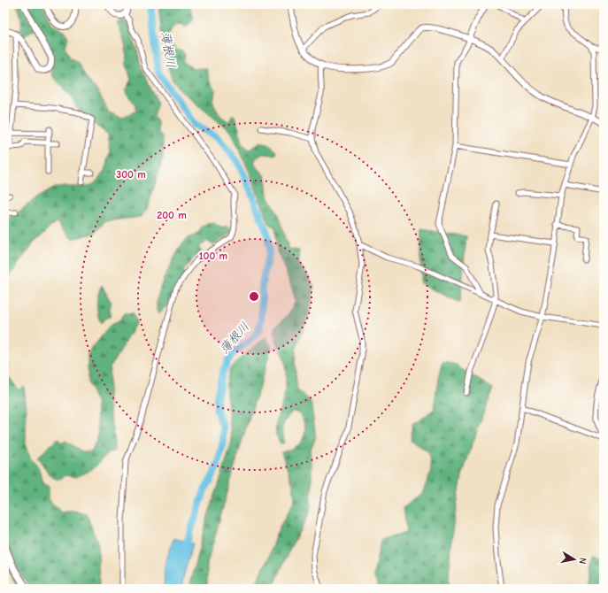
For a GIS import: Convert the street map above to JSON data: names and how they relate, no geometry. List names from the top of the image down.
{
  "water": ["薄根川"],
  "north": "right",
  "rings": ["300 m", "200 m", "100 m"]
}
